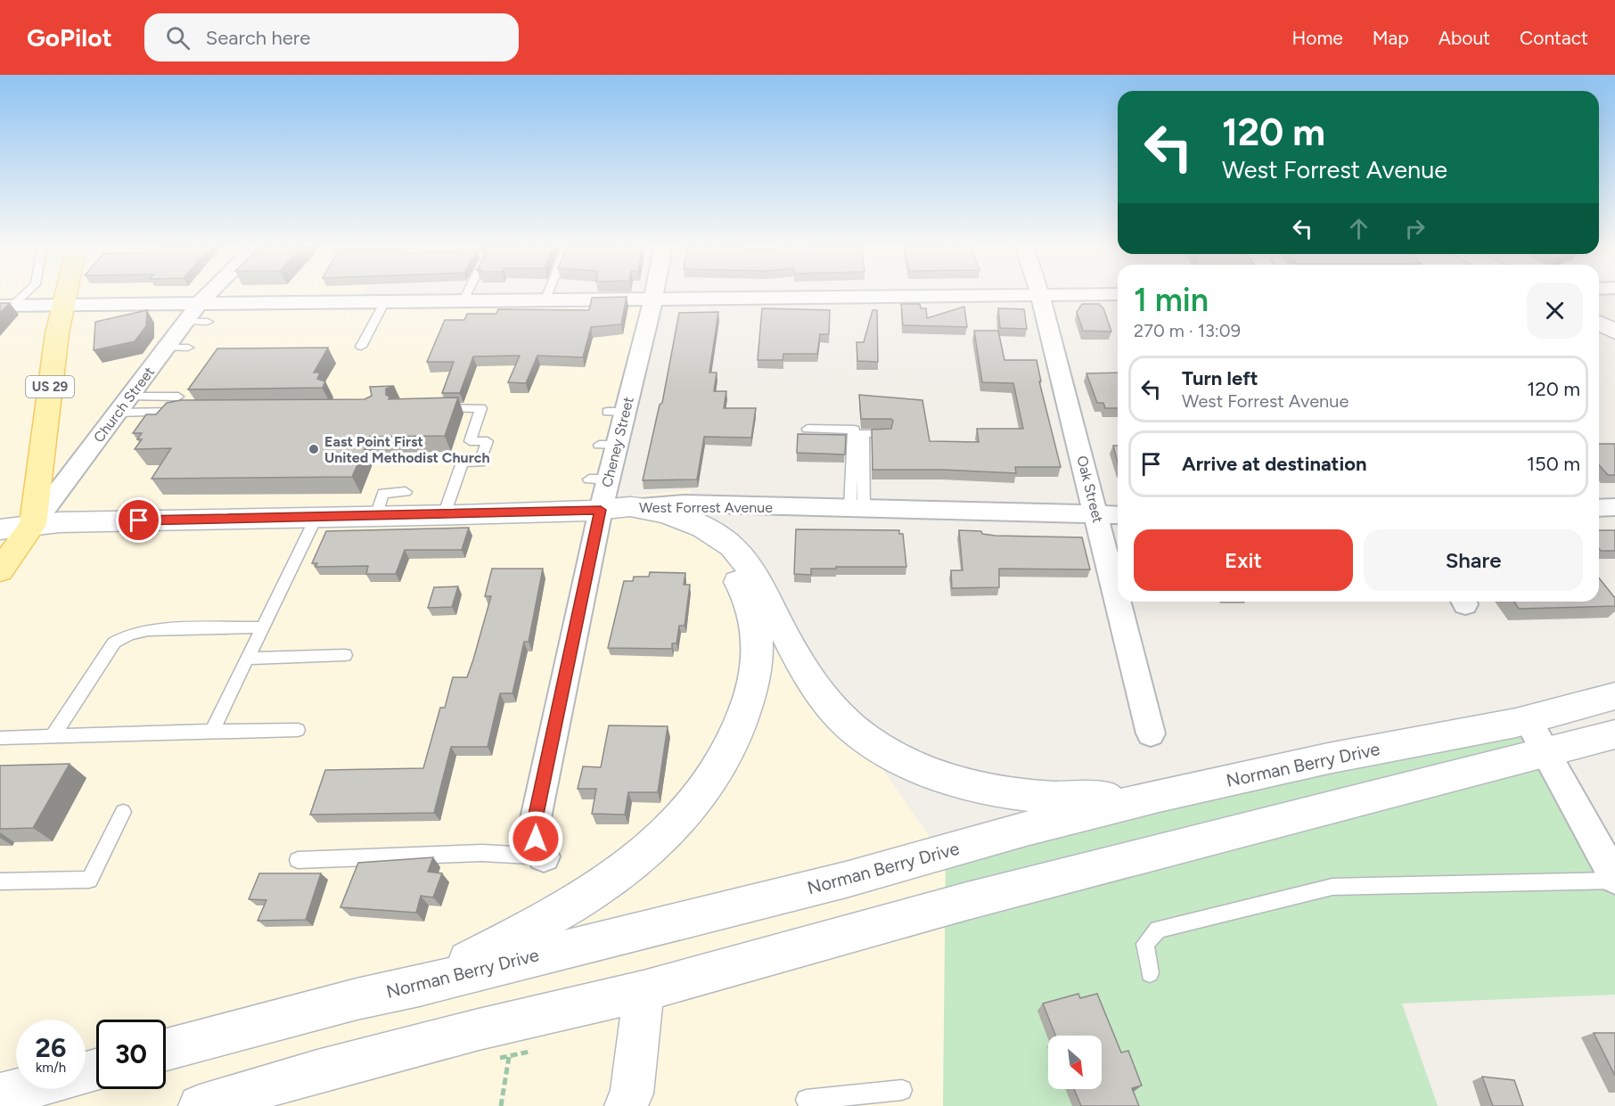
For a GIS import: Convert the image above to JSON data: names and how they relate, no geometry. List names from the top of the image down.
{
  "streets": {
    "main road": [
      "US 29",
      "Church Street",
      "West Forrest Avenue",
      "Norman Berry Drive"
    ],
    "street": ["Cheney Street", "Oak Street"]
  },
  "crossings": [
    ["US 29", "Church Street"],
    ["US 29", "West Forrest Avenue"],
    ["Church Street", "West Forrest Avenue"],
    ["Cheney Street", "West Forrest Avenue"],
    ["Oak Street", "West Forrest Avenue"]
  ],
  "places": ["East Point First United Methodist Church"],
  "north": "bottom right",
  "page": {
    "header": "GoPilot",
    "search": "Search here",
    "nav": [
      "Home",
      "Map",
      "About",
      "Contact"
    ],
    "turn": ["120 m", "West Forrest Avenue"],
    "heading": ["1 min", "270 m · 13:09"],
    "list": [
      {
        "name": "Turn left",
        "note": "West Forrest Avenue",
        "value": "120 m"
      },
      {
        "name": "Arrive at destination",
        "value": "150 m"
      }
    ],
    "buttons": ["Exit", "Share"],
    "speed": "26 km/h",
    "limit": "30"
  }
}
